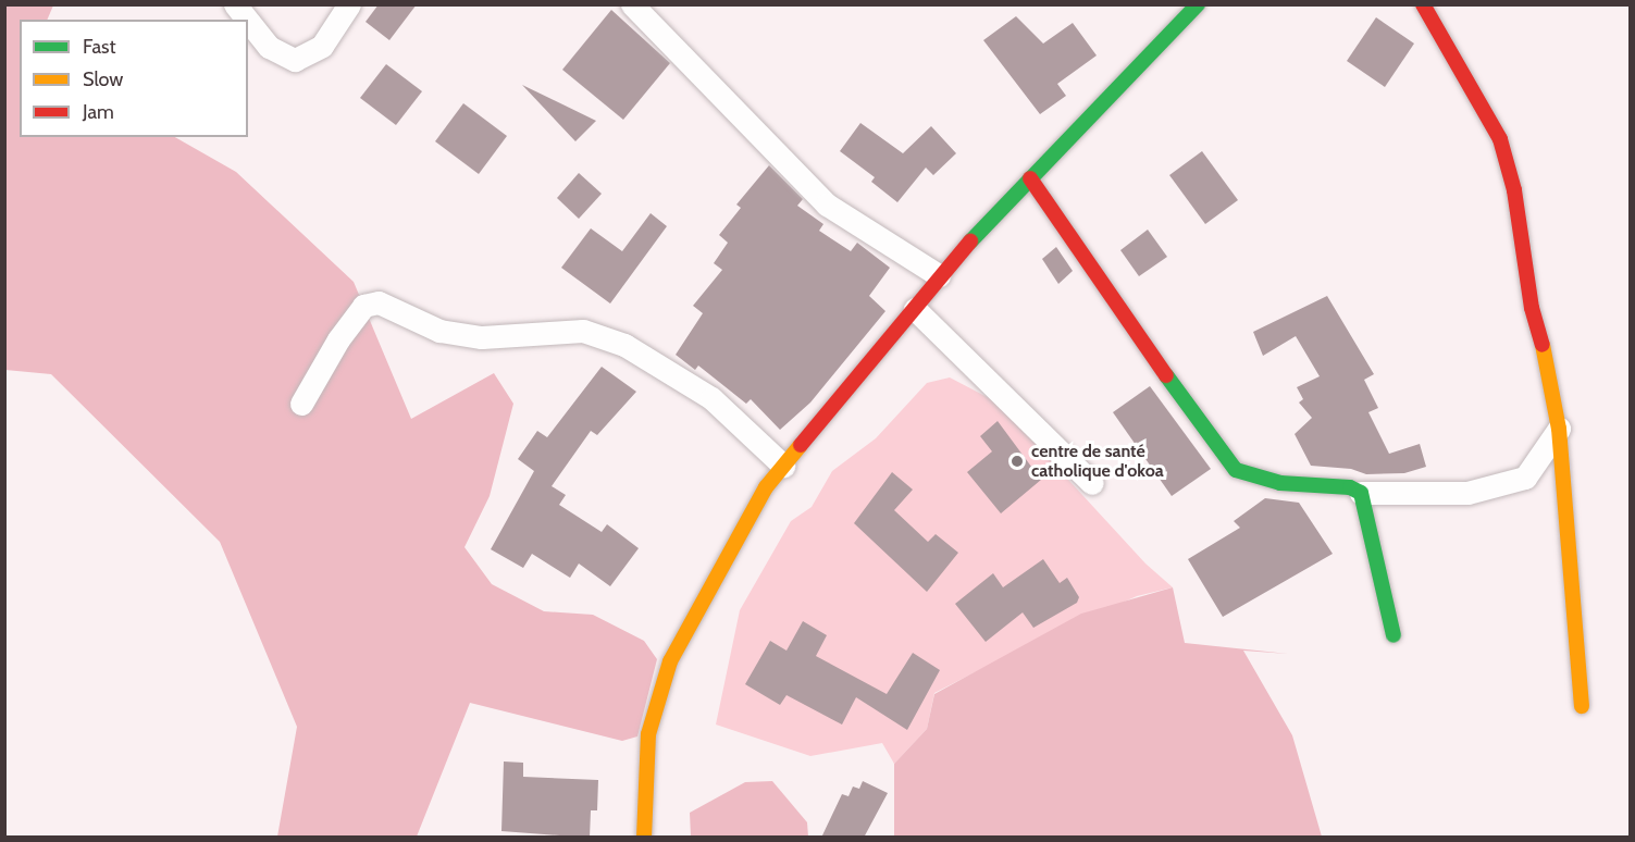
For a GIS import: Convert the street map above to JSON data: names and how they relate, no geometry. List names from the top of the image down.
{
  "places": ["centre de santé catholique d'okoa"],
  "legend": ["Fast", "Slow", "Jam"]
}
